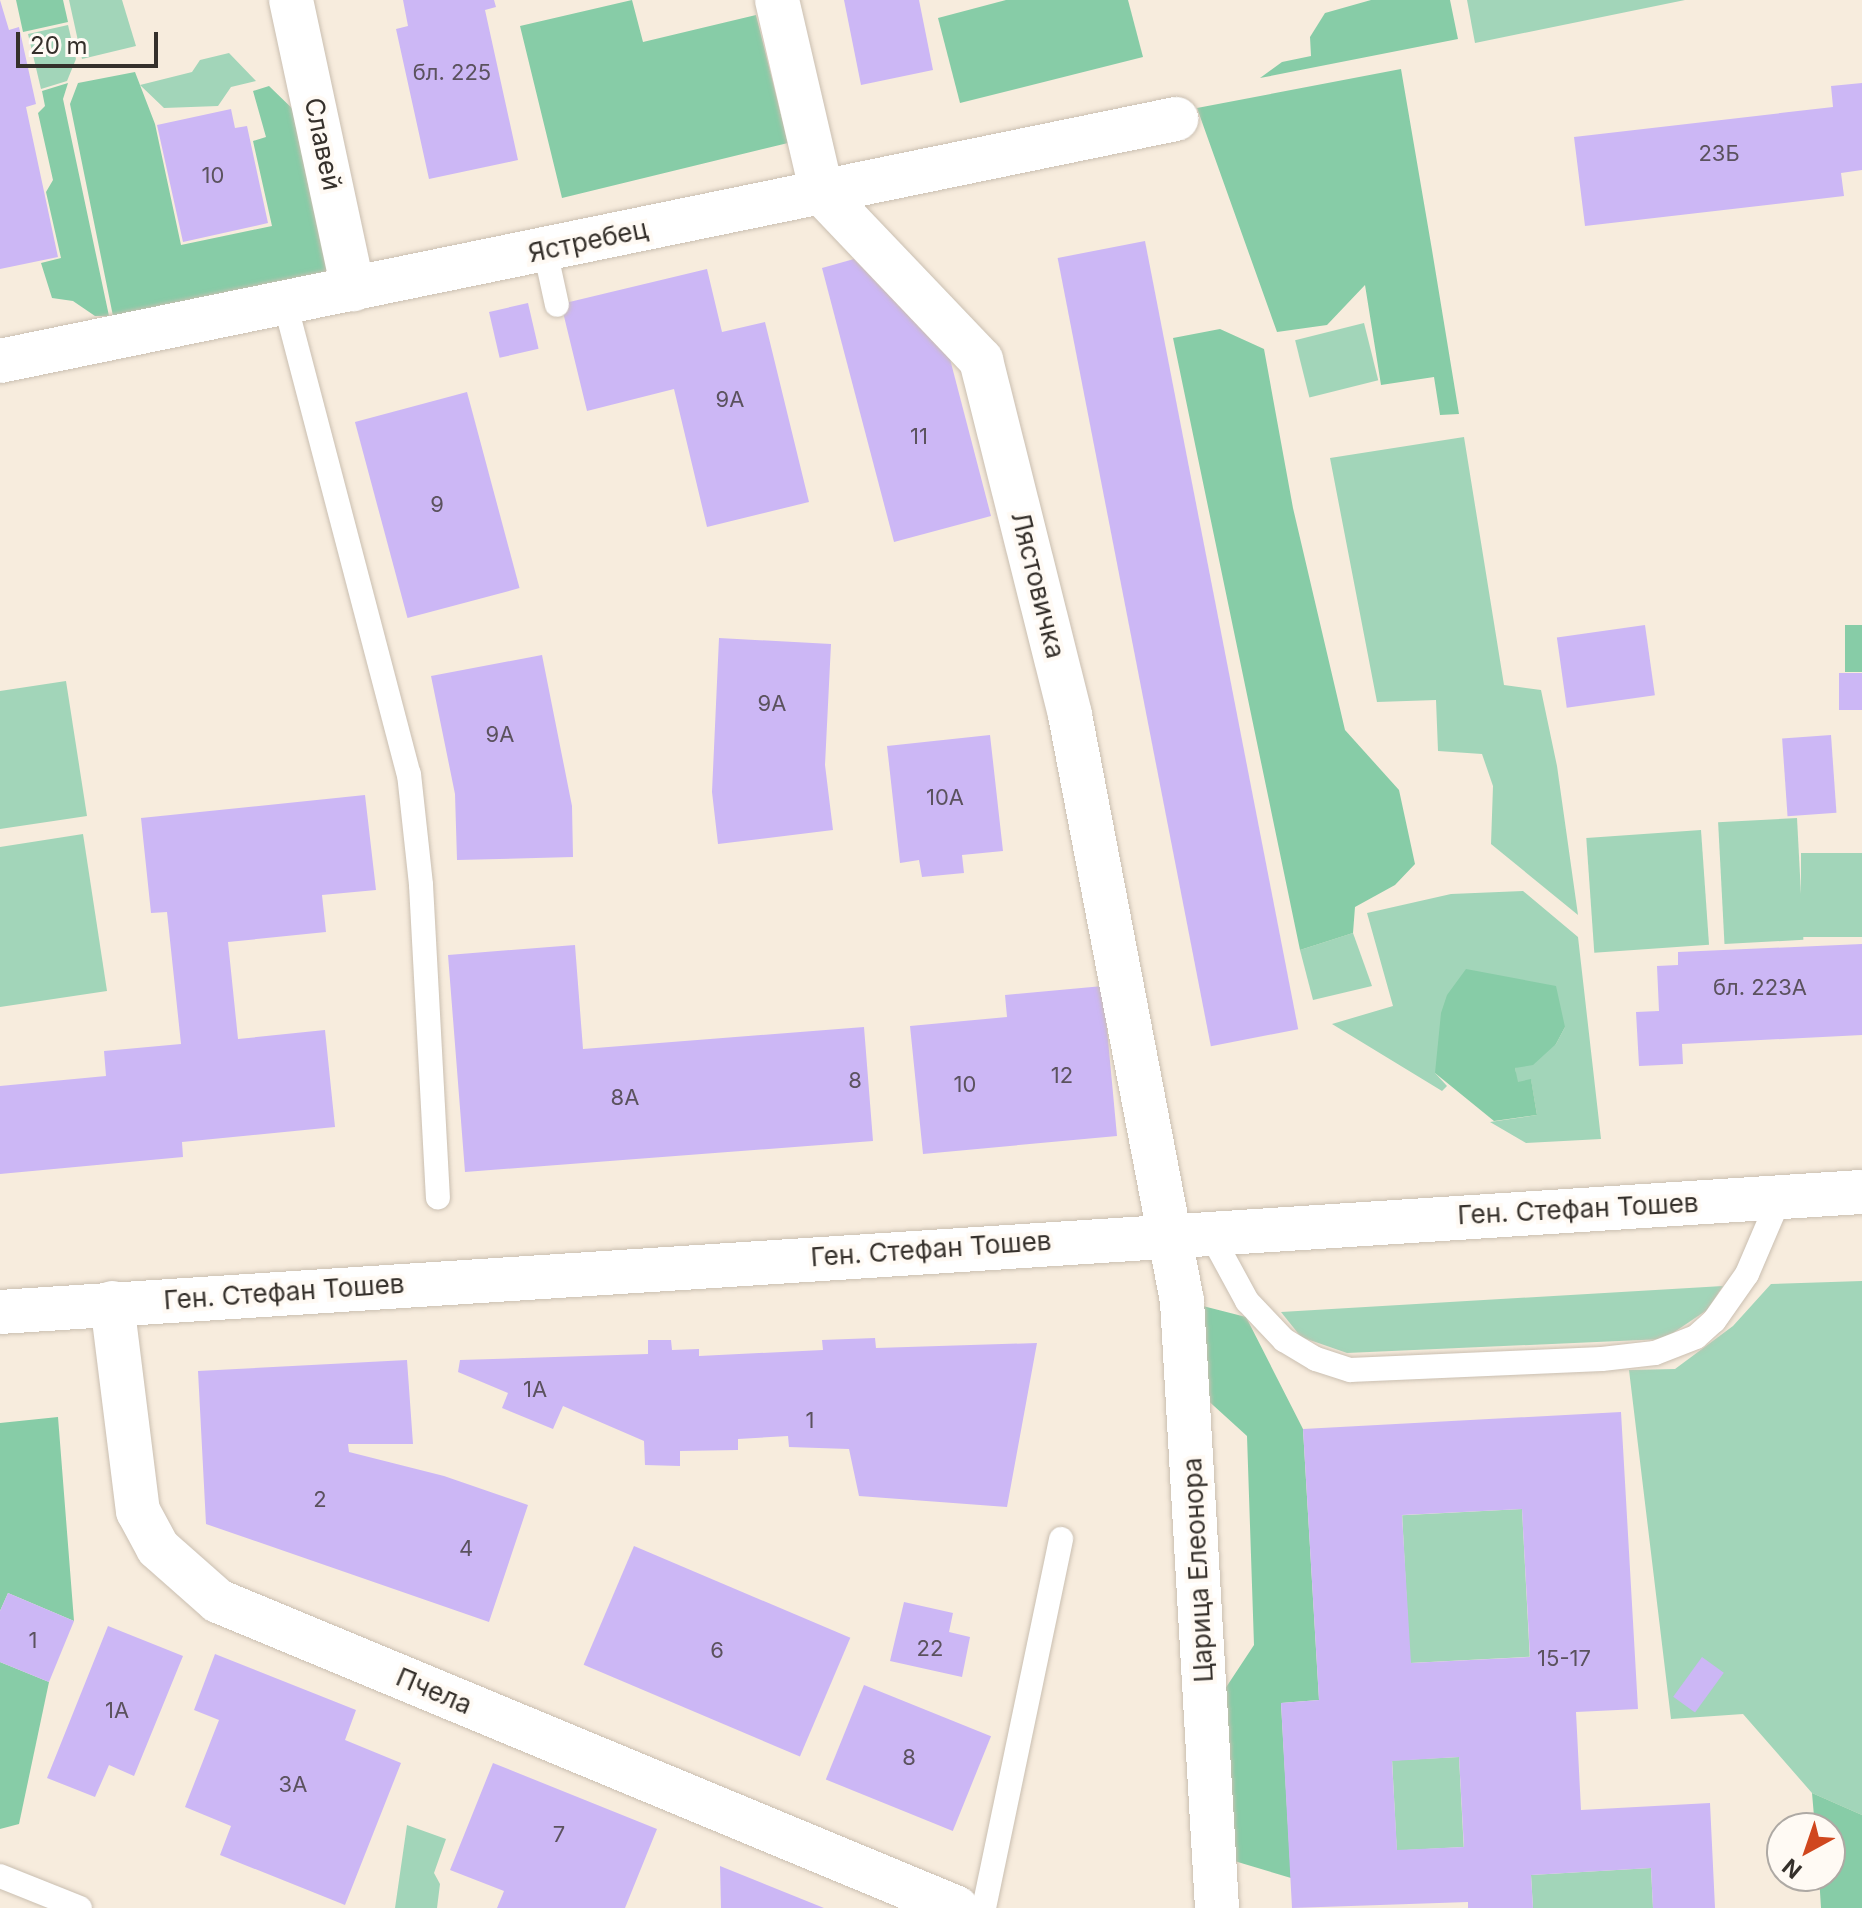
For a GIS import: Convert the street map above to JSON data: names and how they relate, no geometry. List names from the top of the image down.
{
  "streets": {
    "street": [
      "Славей",
      "Ястребец",
      "Лястовичка",
      "Ген. Стефан Тошев",
      "Царица Елеонора",
      "Пчела"
    ]
  },
  "crossings": [
    ["Славей", "Ястребец"],
    ["Ястребец", "Лястовичка"],
    ["Лястовичка", "Ген. Стефан Тошев"],
    ["Лястовичка", "Царица Елеонора"],
    ["Ген. Стефан Тошев", "Царица Елеонора"],
    ["Ген. Стефан Тошев", "Пчела"]
  ],
  "house_numbers": [
    "бл. 225",
    "23Б",
    "10",
    "9А",
    "11",
    "9",
    "9А",
    "9А",
    "10А",
    "бл. 223А",
    "12",
    "8",
    "10",
    "8А",
    "1А",
    "1",
    "2",
    "4",
    "1",
    "22",
    "6",
    "15-17",
    "1А",
    "8",
    "3А",
    "7"
  ],
  "scale_bar": "20 m",
  "north": "bottom left"
}
